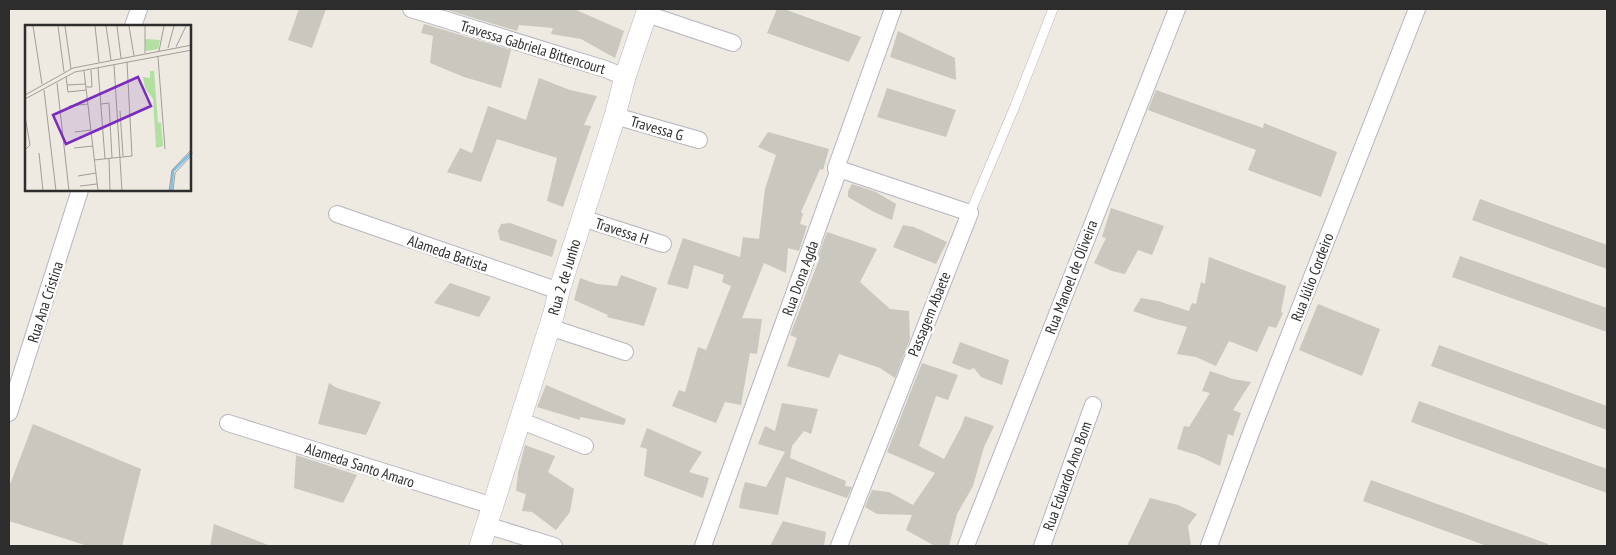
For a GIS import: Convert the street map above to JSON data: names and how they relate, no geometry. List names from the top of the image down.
{
  "streets": {
    "street": [
      "Travessa Gabriela Bittencourt",
      "Travessa G",
      "Travessa H",
      "Alameda Batista",
      "Rua 2 de Junho",
      "Rua Manoel de Oliveira",
      "Rua Júlio Cordeiro",
      "Rua Dona Agda",
      "Rua Ana Cristina",
      "Passagem Abaete",
      "Alameda Santo Amaro",
      "Rua Eduardo Ano Bom"
    ]
  },
  "crossings": [
    ["Travessa Gabriela Bittencourt", "Rua 2 de Junho"],
    ["Travessa G", "Rua 2 de Junho"],
    ["Travessa H", "Rua 2 de Junho"],
    ["Alameda Batista", "Rua 2 de Junho"],
    ["Rua 2 de Junho", "Alameda Santo Amaro"]
  ]
}
